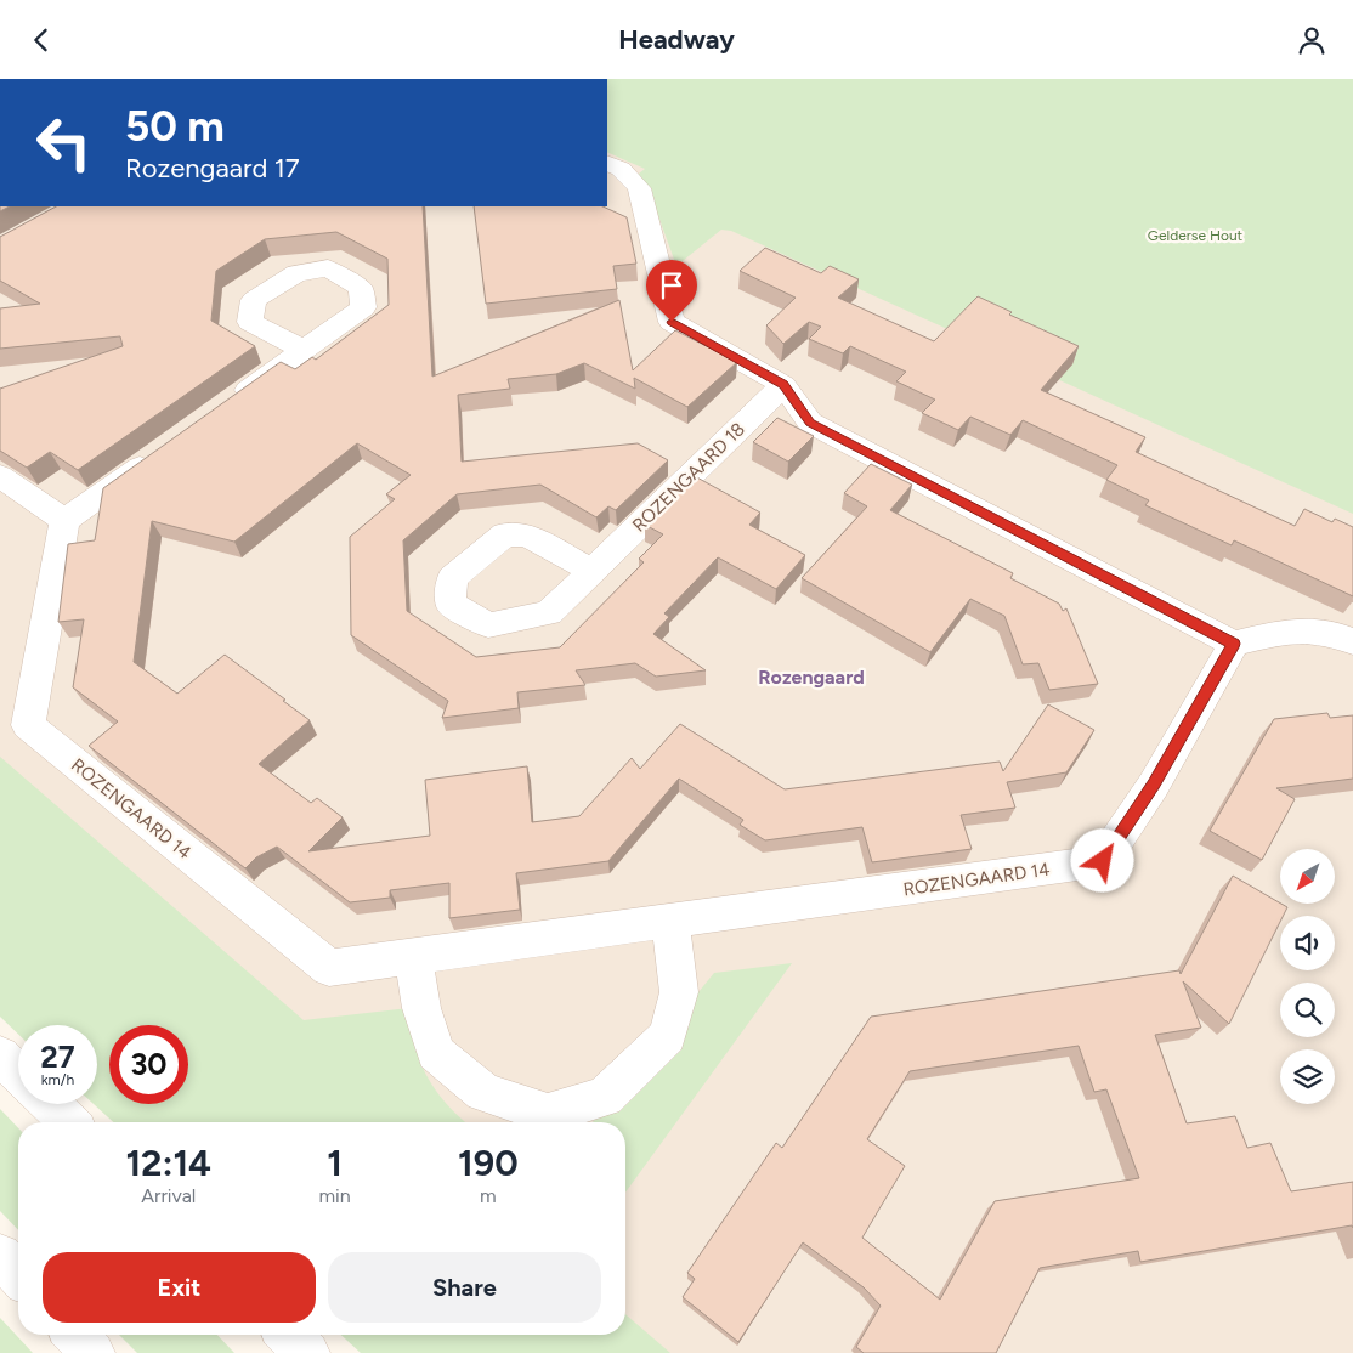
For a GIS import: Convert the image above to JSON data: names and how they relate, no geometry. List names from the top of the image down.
{
  "streets": {
    "street": ["ROZENGAARD 18", "ROZENGAARD 14"]
  },
  "districts": ["Rozengaard"],
  "parks": ["Gelderse Hout"],
  "north": "bottom left",
  "page": {
    "header": "Headway",
    "turn": ["50 m", "Rozengaard 17"],
    "speed": "27 km/h",
    "limit": "30",
    "eta": [
      "12:14",
      "Arrival",
      "1",
      "min",
      "190",
      "m"
    ],
    "buttons": ["Exit", "Share"]
  }
}
